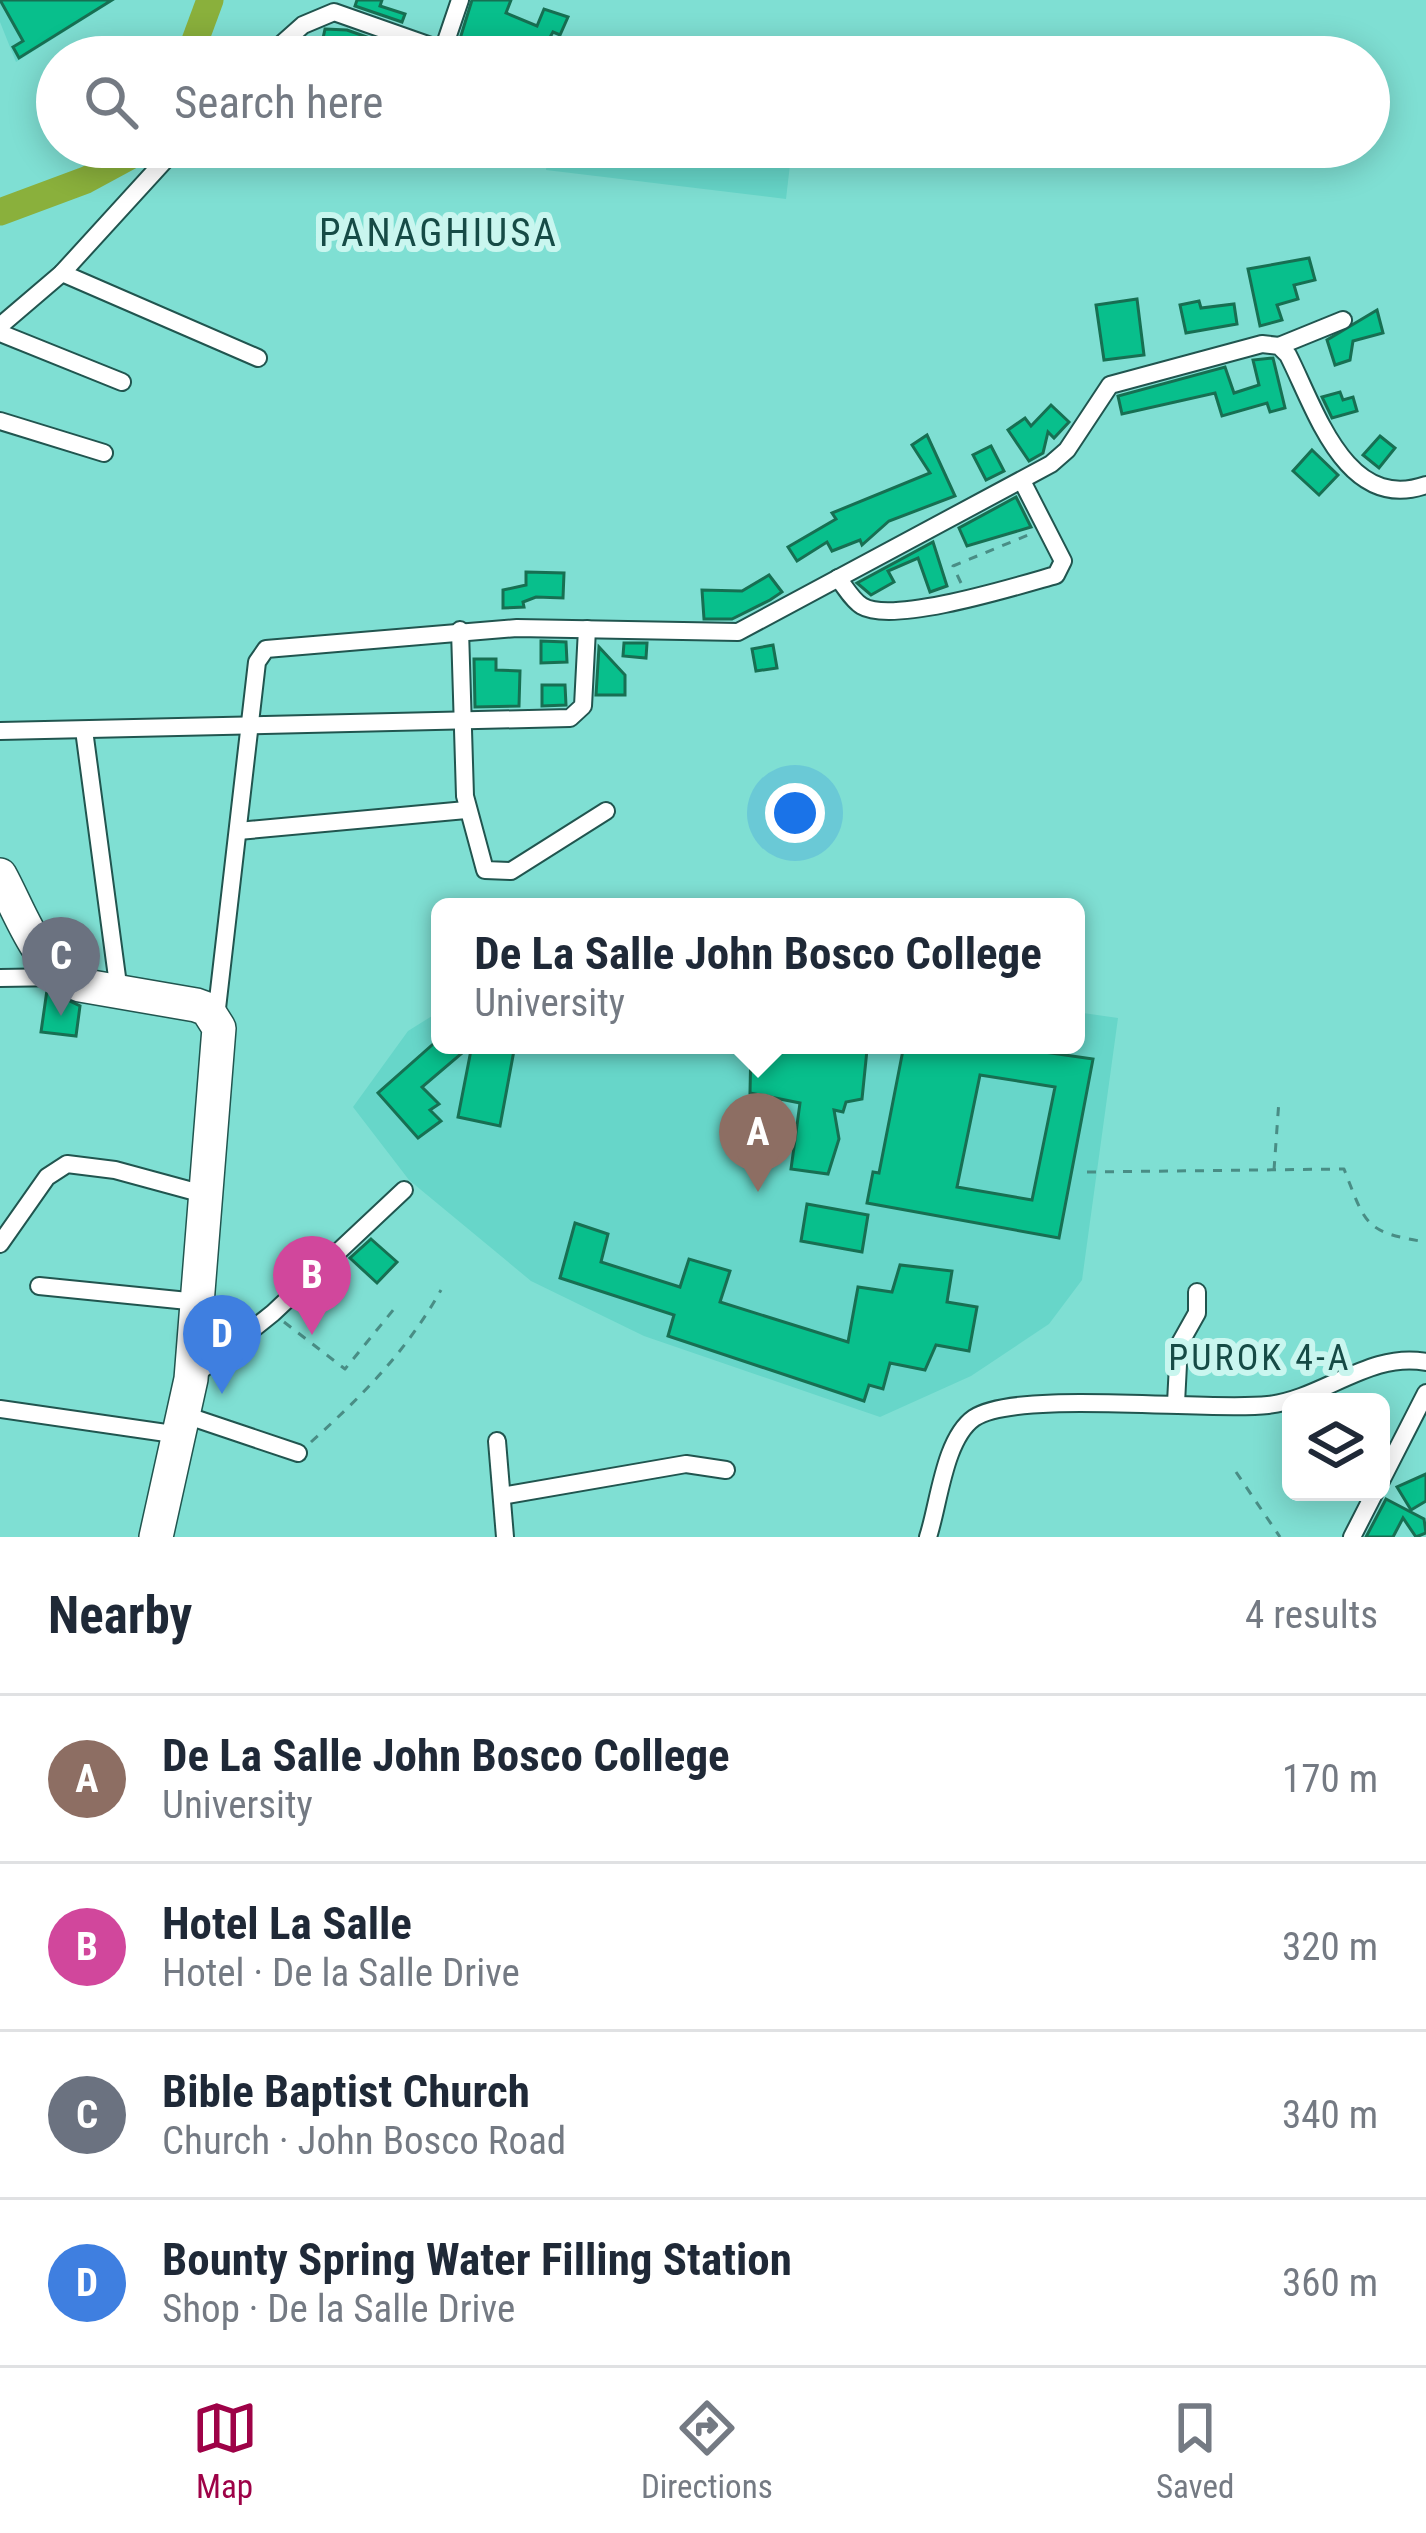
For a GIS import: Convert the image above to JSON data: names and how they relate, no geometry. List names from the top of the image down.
{
  "districts": ["PANAGHIUSA", "PUROK 4-A"],
  "page": {
    "search": "Search here",
    "popup": ["De La Salle John Bosco College", "University"],
    "pins": [
      "C",
      "A",
      "B",
      "D"
    ],
    "heading": ["Nearby", "4 results"],
    "list": [
      {
        "mark": "A",
        "name": "De La Salle John Bosco College",
        "note": "University",
        "value": "170 m"
      },
      {
        "mark": "B",
        "name": "Hotel La Salle",
        "note": "Hotel · De la Salle Drive",
        "value": "320 m"
      },
      {
        "mark": "C",
        "name": "Bible Baptist Church",
        "note": "Church · John Bosco Road",
        "value": "340 m"
      },
      {
        "mark": "D",
        "name": "Bounty Spring Water Filling Station",
        "note": "Shop · De la Salle Drive",
        "value": "360 m"
      }
    ],
    "nav": ["Map", "Directions", "Saved"]
  }
}
